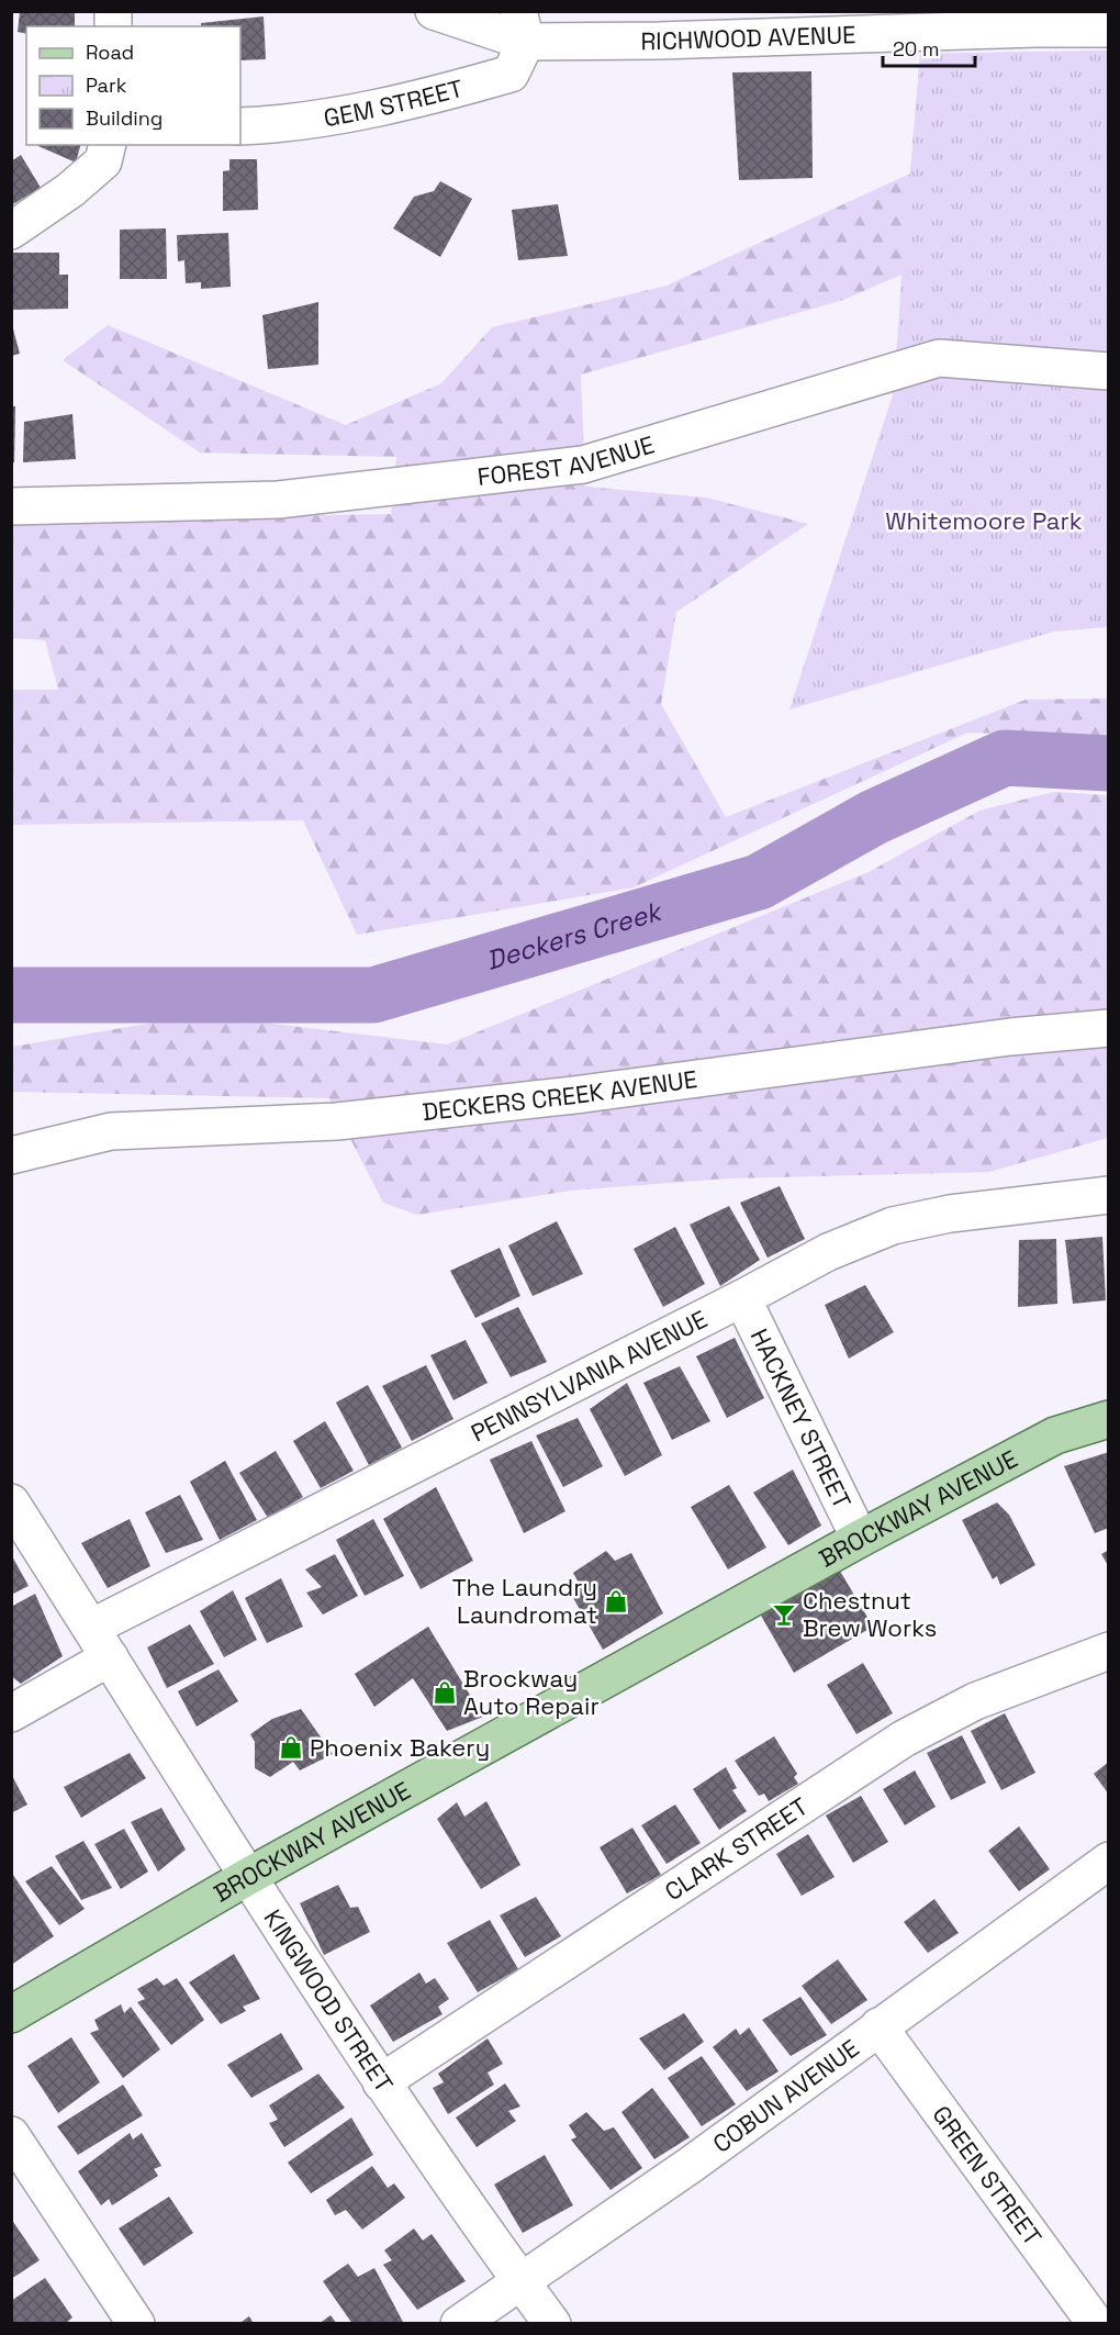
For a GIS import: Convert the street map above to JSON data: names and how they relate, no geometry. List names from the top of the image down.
{
  "streets": {
    "main road": ["BROCKWAY AVENUE"],
    "street": [
      "RICHWOOD AVENUE",
      "GEM STREET",
      "FOREST AVENUE",
      "DECKERS CREEK AVENUE",
      "PENNSYLVANIA AVENUE",
      "HACKNEY STREET",
      "CLARK STREET",
      "KINGWOOD STREET",
      "COBUN AVENUE",
      "GREEN STREET"
    ]
  },
  "crossings": [
    ["RICHWOOD AVENUE", "GEM STREET"],
    ["PENNSYLVANIA AVENUE", "HACKNEY STREET"],
    ["PENNSYLVANIA AVENUE", "KINGWOOD STREET"],
    ["HACKNEY STREET", "BROCKWAY AVENUE"],
    ["BROCKWAY AVENUE", "KINGWOOD STREET"],
    ["CLARK STREET", "KINGWOOD STREET"],
    ["KINGWOOD STREET", "COBUN AVENUE"],
    ["COBUN AVENUE", "GREEN STREET"]
  ],
  "water": ["Deckers Creek"],
  "parks": ["Whitemoore Park"],
  "places": {
    "shop": ["The Laundry Laundromat", "Brockway Auto Repair", "Phoenix Bakery"],
    "bar": ["Chestnut Brew Works"]
  },
  "legend": ["Road", "Park", "Building"],
  "scale_bar": "20 m"
}
